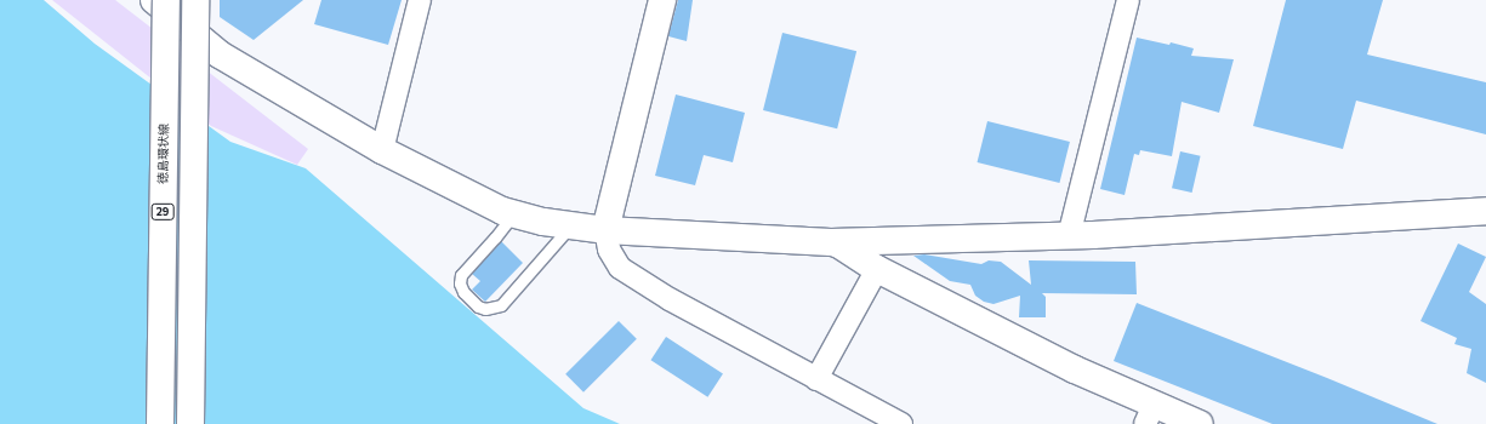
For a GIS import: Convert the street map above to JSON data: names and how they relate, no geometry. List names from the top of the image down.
{
  "streets": {
    "street": ["徳島環状線", "29"]
  }
}
